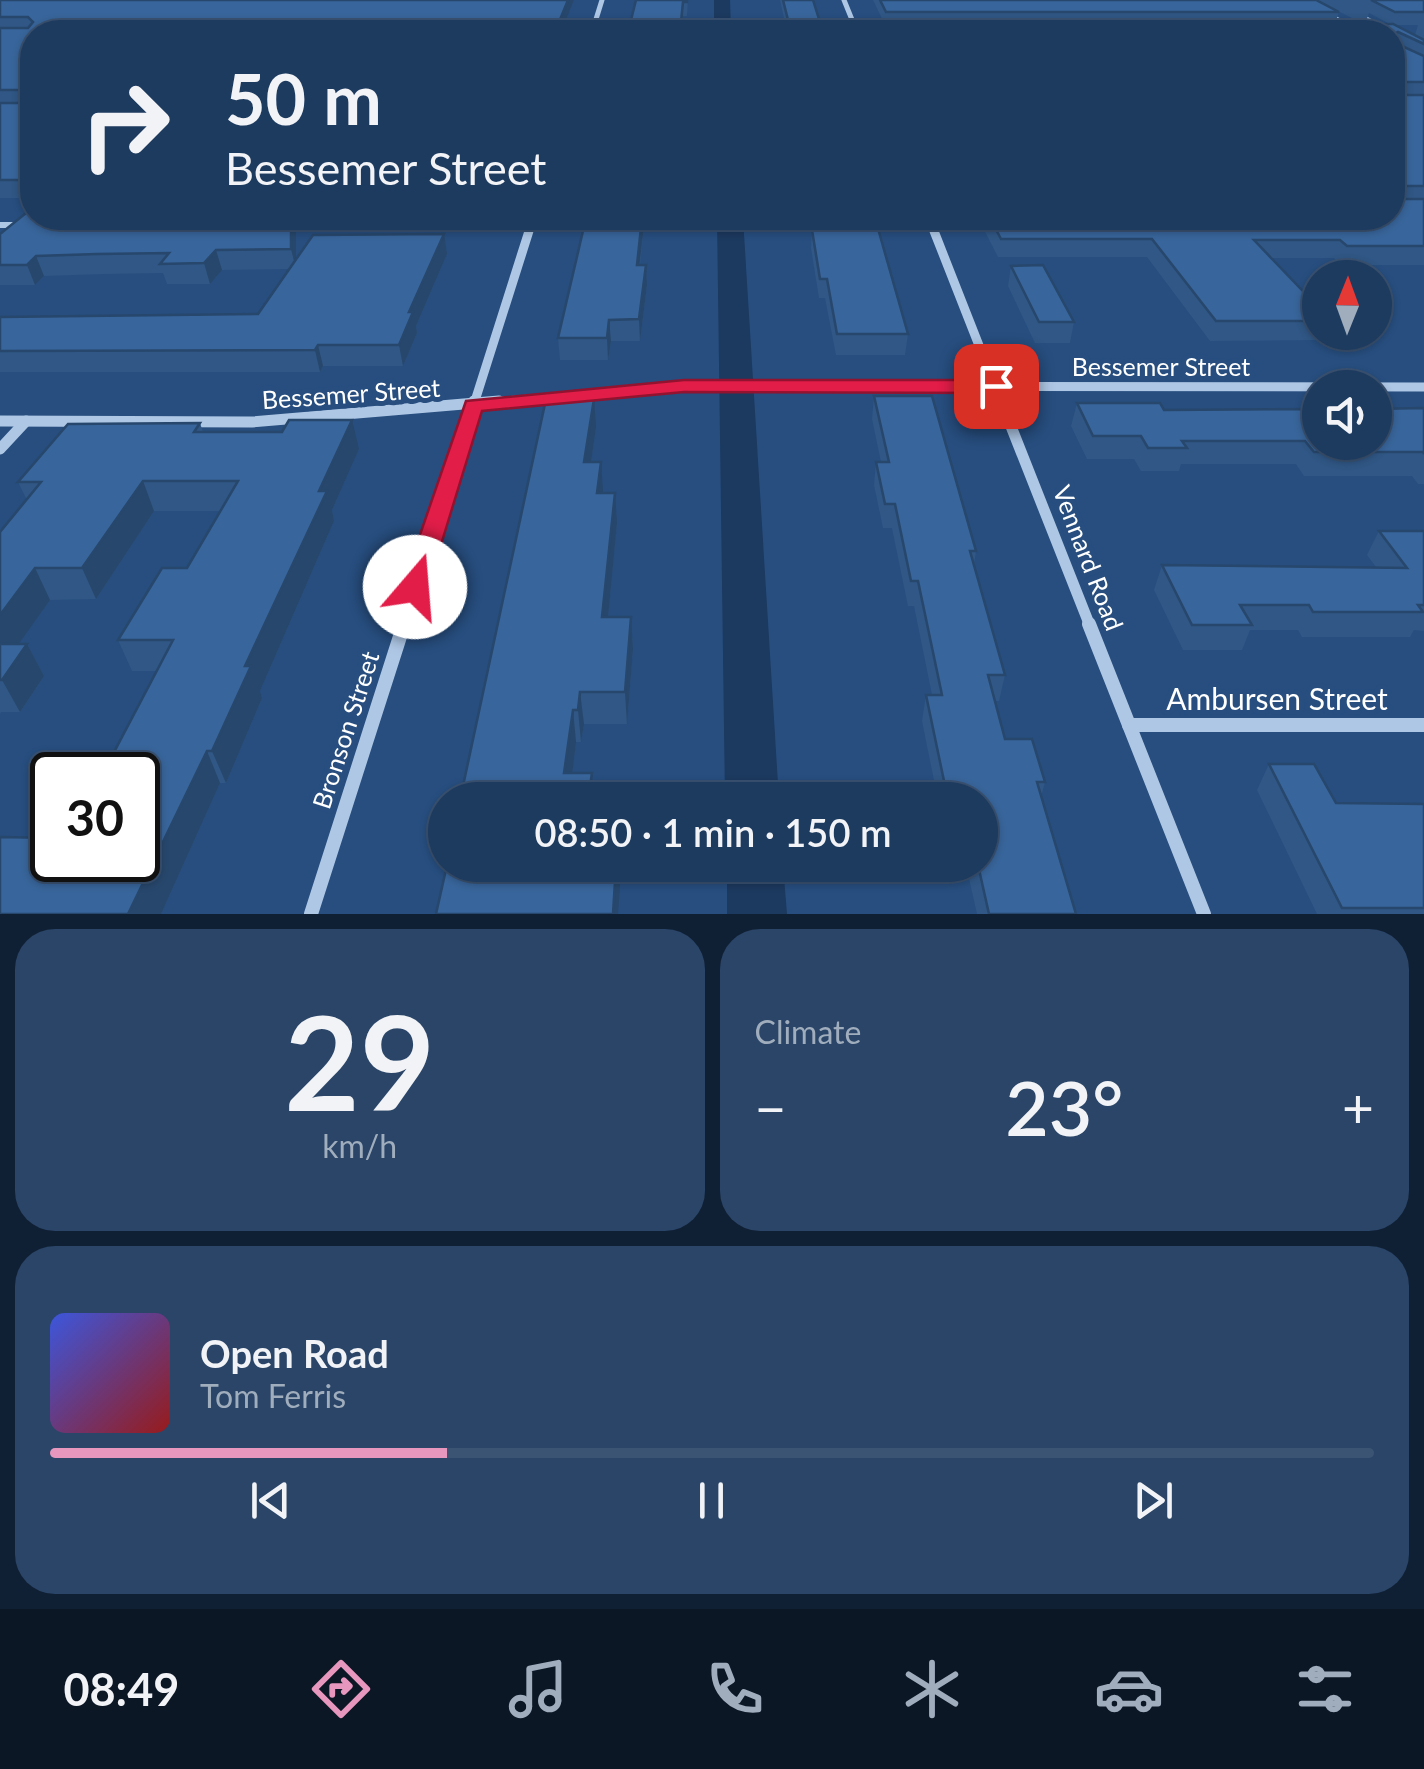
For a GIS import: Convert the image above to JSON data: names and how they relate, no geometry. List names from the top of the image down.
{
  "streets": {
    "street": [
      "Bessemer Street",
      "Vennard Road",
      "Ambursen Street",
      "Bronson Street"
    ]
  },
  "crossings": [
    ["Bessemer Street", "Vennard Road"],
    ["Bessemer Street", "Bronson Street"],
    ["Vennard Road", "Ambursen Street"]
  ],
  "north": "top",
  "page": {
    "turn": ["50 m", "Bessemer Street"],
    "limit": "30",
    "trip": "08:50 · 1 min · 150 m",
    "tile": [
      ["29", "km/h"],
      "Climate"
    ],
    "heat": ["−", "23°", "+"],
    "song": ["Open Road", "Tom Ferris"],
    "tabs": "08:49"
  }
}
